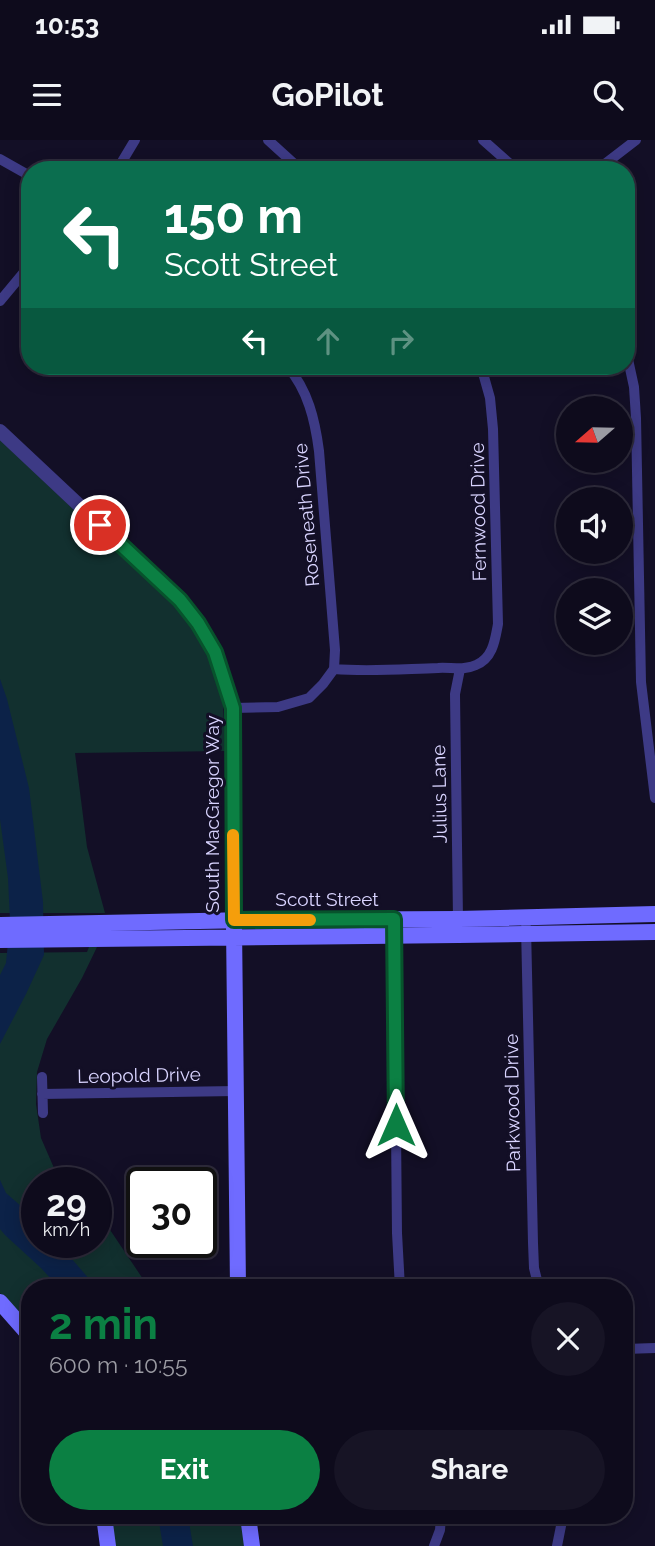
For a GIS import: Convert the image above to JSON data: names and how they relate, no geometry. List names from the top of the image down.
{
  "streets": {
    "main road": ["South MacGregor Way", "Scott Street"],
    "street": [
      "Fernwood Drive",
      "Roseneath Drive",
      "Julius Lane",
      "Leopold Drive",
      "Parkwood Drive"
    ]
  },
  "crossings": [
    ["Fernwood Drive", "Julius Lane"],
    ["Julius Lane", "Scott Street"],
    ["South MacGregor Way", "Scott Street"],
    ["South MacGregor Way", "Leopold Drive"],
    ["Scott Street", "Parkwood Drive"]
  ],
  "north": "left",
  "page": {
    "status": "10:53",
    "header": "GoPilot",
    "turn": ["150 m", "Scott Street"],
    "speed": "29 km/h",
    "limit": "30",
    "heading": ["2 min", "600 m · 10:55"],
    "buttons": ["Exit", "Share"]
  }
}
